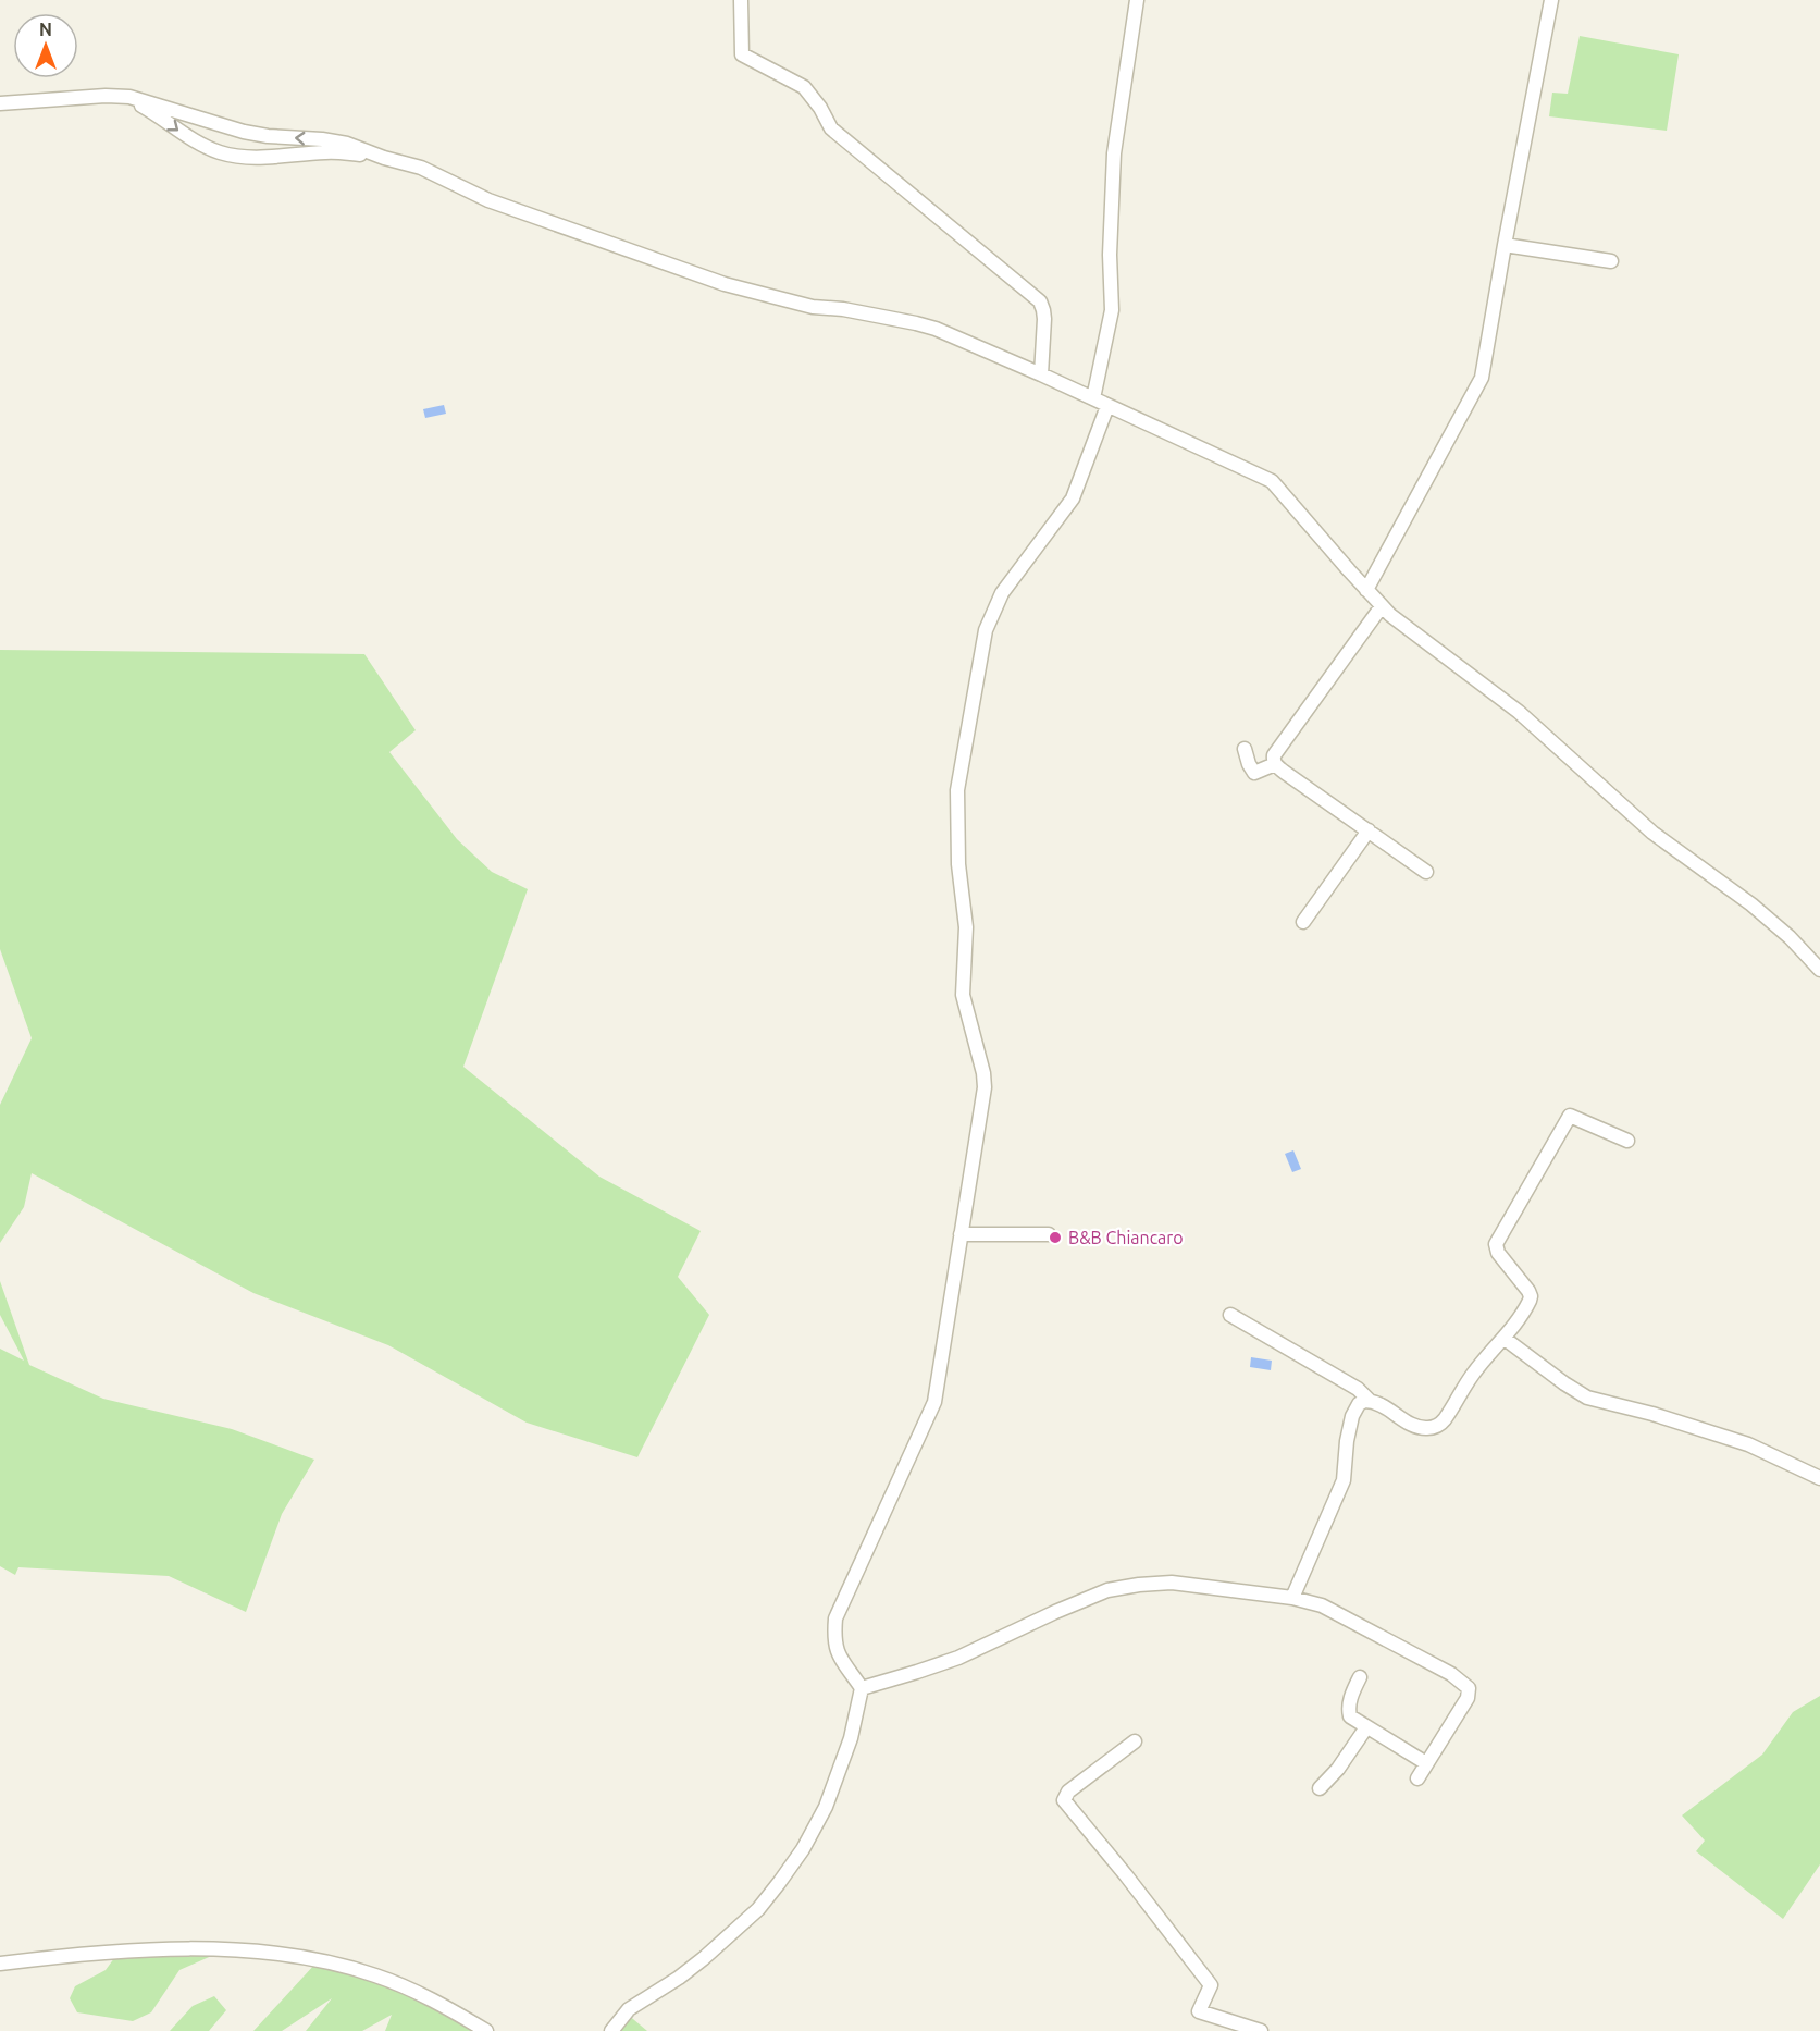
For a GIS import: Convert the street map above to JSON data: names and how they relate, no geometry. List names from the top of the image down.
{
  "places": ["B&B Chiancaro"],
  "north": "top"
}
